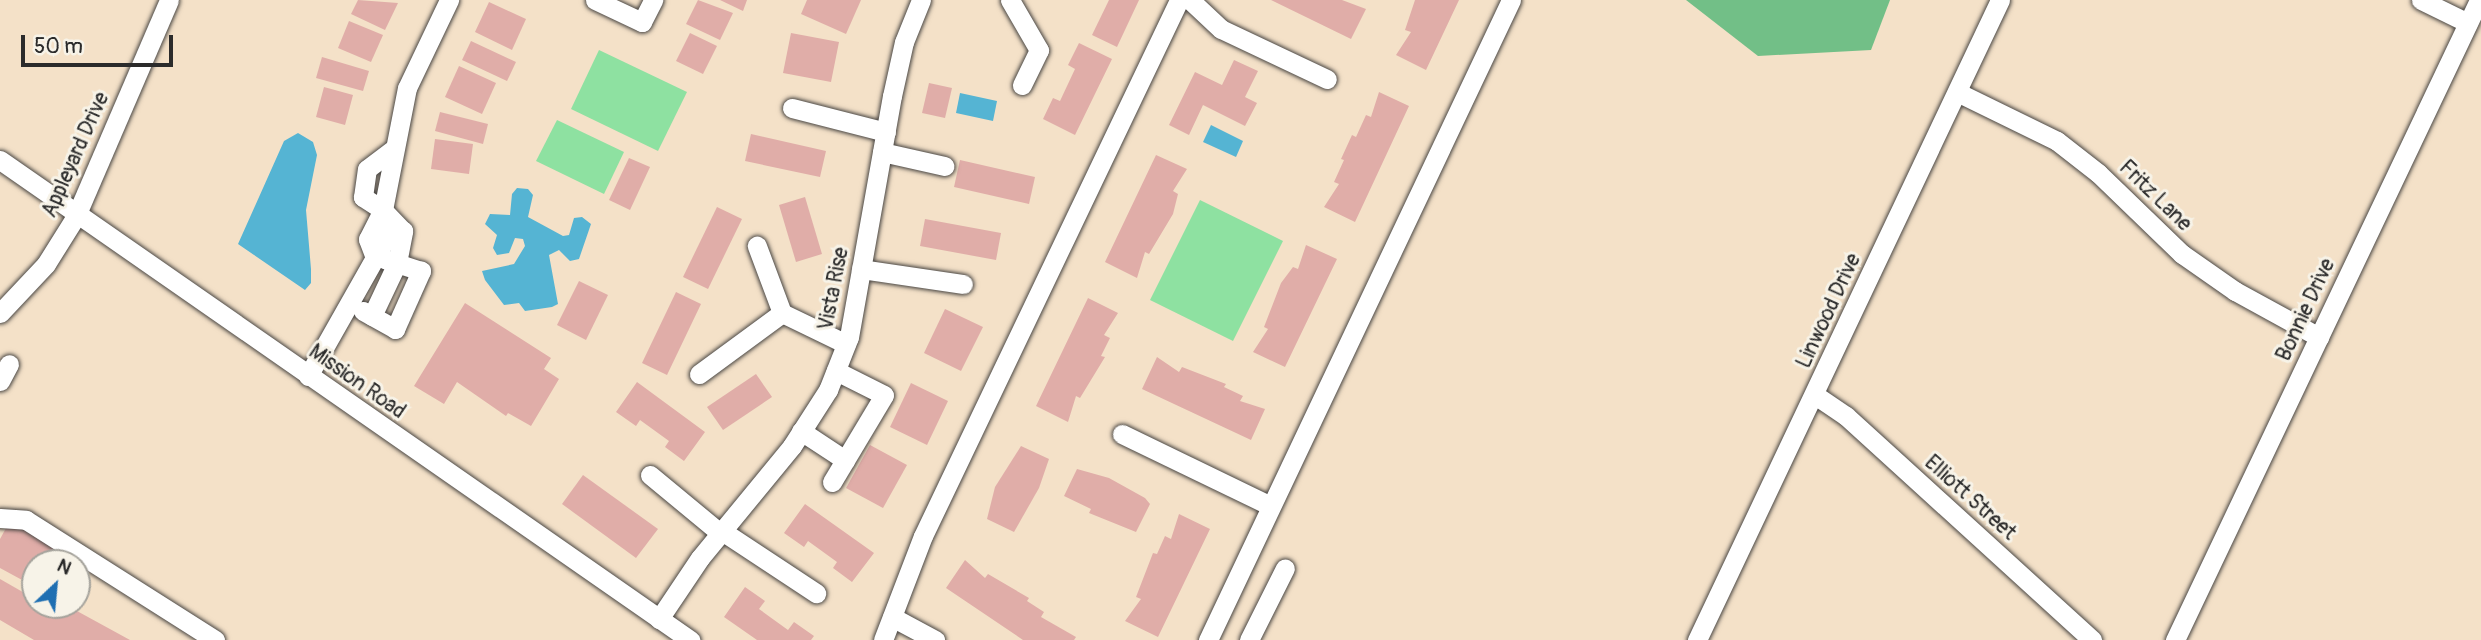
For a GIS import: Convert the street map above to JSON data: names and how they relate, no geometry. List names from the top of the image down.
{
  "streets": {
    "street": [
      "Appleyard Drive",
      "Fritz Lane",
      "Vista Rise",
      "Bonnie Drive",
      "Linwood Drive",
      "Mission Road",
      "Elliott Street"
    ]
  },
  "crossings": [
    ["Appleyard Drive", "Mission Road"],
    ["Fritz Lane", "Bonnie Drive"],
    ["Fritz Lane", "Linwood Drive"],
    ["Vista Rise", "Mission Road"],
    ["Linwood Drive", "Elliott Street"]
  ],
  "scale_bar": "50 m",
  "north": "top right"
}
